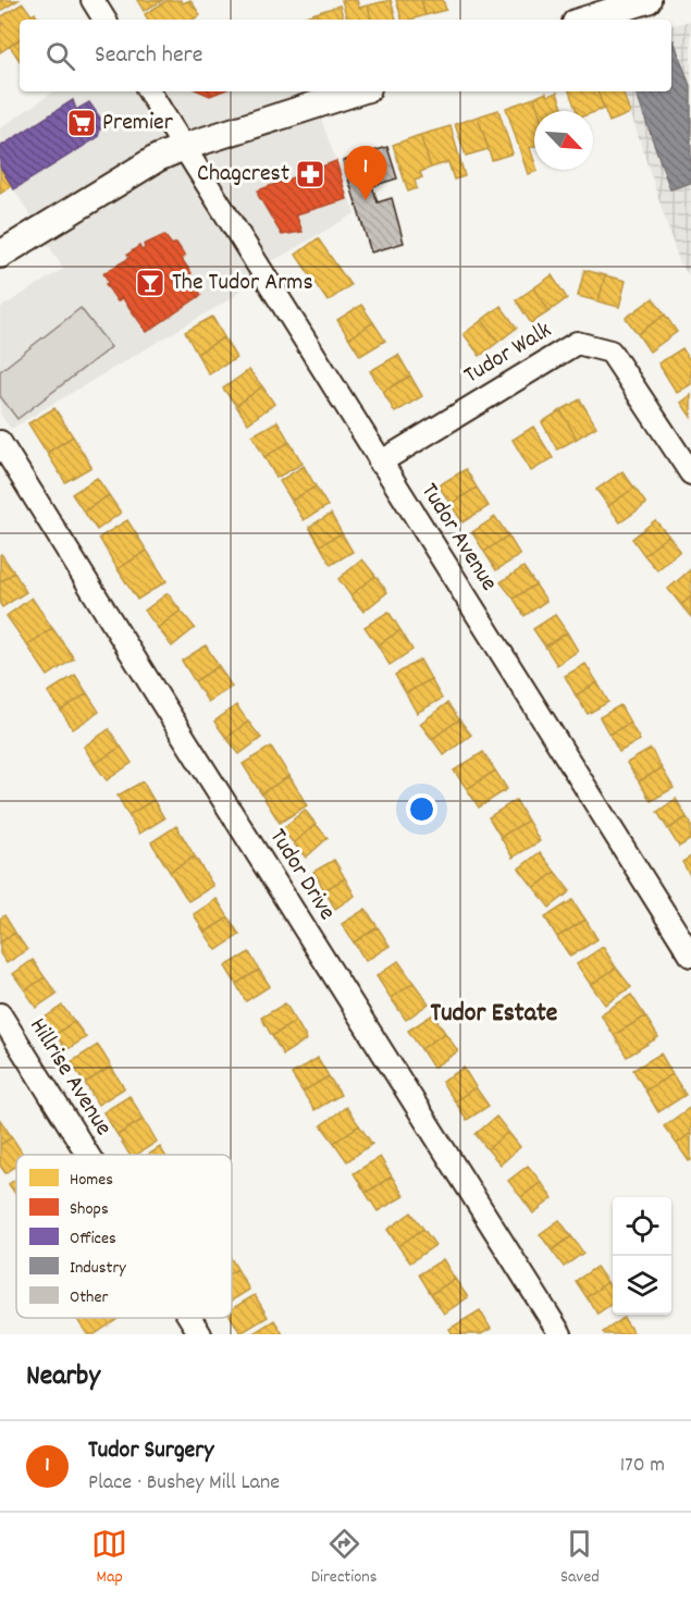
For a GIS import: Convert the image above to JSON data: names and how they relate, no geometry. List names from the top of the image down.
{
  "streets": {
    "street": [
      "Tudor Walk",
      "Tudor Avenue",
      "Tudor Drive",
      "Hillrise Avenue"
    ]
  },
  "crossings": [
    ["Tudor Walk", "Tudor Avenue"]
  ],
  "districts": ["Tudor Estate"],
  "places": {
    "supermarket": ["Premier"],
    "pharmacy": ["Chagcrest"],
    "bar": ["The Tudor Arms"]
  },
  "legend": [
    "Homes",
    "Shops",
    "Offices",
    "Industry",
    "Other"
  ],
  "north": "bottom right",
  "page": {
    "search": "Search here",
    "pins": "1",
    "heading": "Nearby",
    "list": [
      {
        "mark": "1",
        "name": "Tudor Surgery",
        "note": "Place · Bushey Mill Lane",
        "value": "170 m"
      }
    ],
    "nav": ["Map", "Directions", "Saved"]
  }
}
